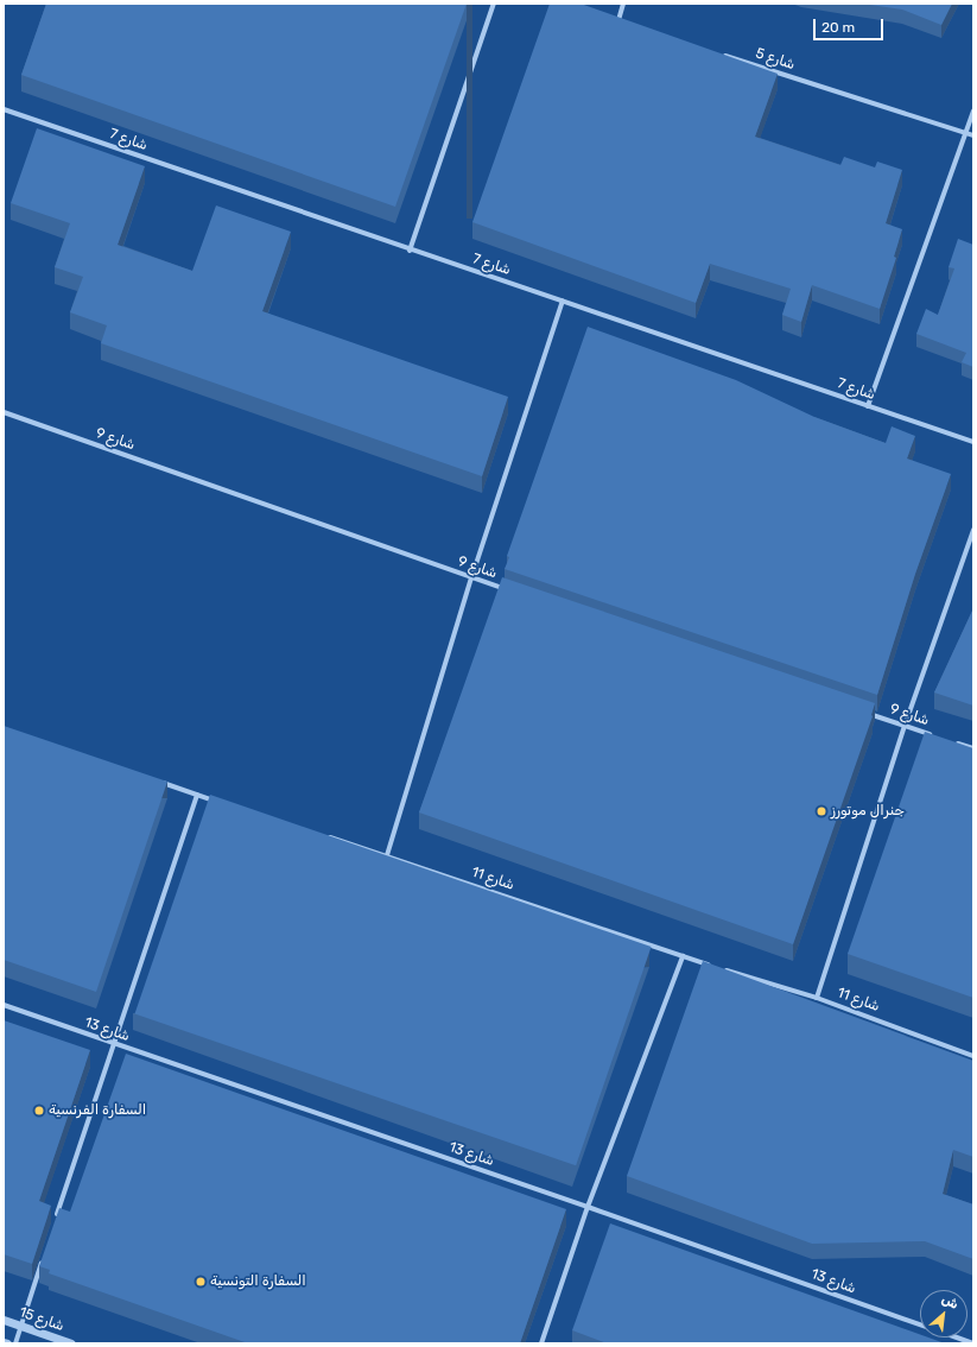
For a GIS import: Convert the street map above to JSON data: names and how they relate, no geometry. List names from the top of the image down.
{
  "streets": {
    "street": [
      "شارع 5",
      "شارع 7",
      "شارع 9",
      "شارع 11",
      "شارع 13",
      "شارع 15"
    ]
  },
  "places": ["جنرال موتورز", "السفارة الفرنسية", "السفارة التونسية"],
  "scale_bar": "20 m",
  "north": "top right"
}
